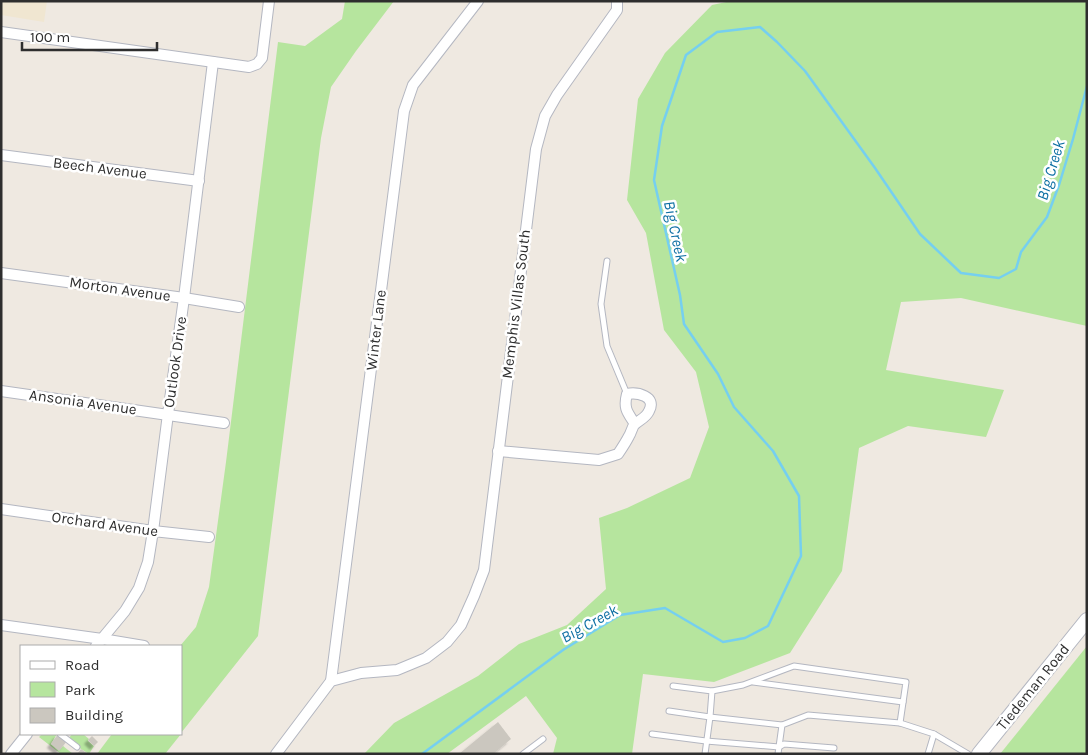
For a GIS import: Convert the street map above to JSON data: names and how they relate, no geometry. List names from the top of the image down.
{
  "streets": {
    "main road": ["Tiedeman Road"],
    "street": [
      "Beech Avenue",
      "Morton Avenue",
      "Memphis Villas South",
      "Winter Lane",
      "Outlook Drive",
      "Ansonia Avenue",
      "Orchard Avenue"
    ]
  },
  "crossings": [
    ["Beech Avenue", "Outlook Drive"],
    ["Morton Avenue", "Outlook Drive"],
    ["Memphis Villas South", "Winter Lane"],
    ["Outlook Drive", "Ansonia Avenue"],
    ["Outlook Drive", "Orchard Avenue"]
  ],
  "water": ["Big Creek"],
  "legend": ["Road", "Park", "Building"],
  "scale_bar": "100 m"
}
